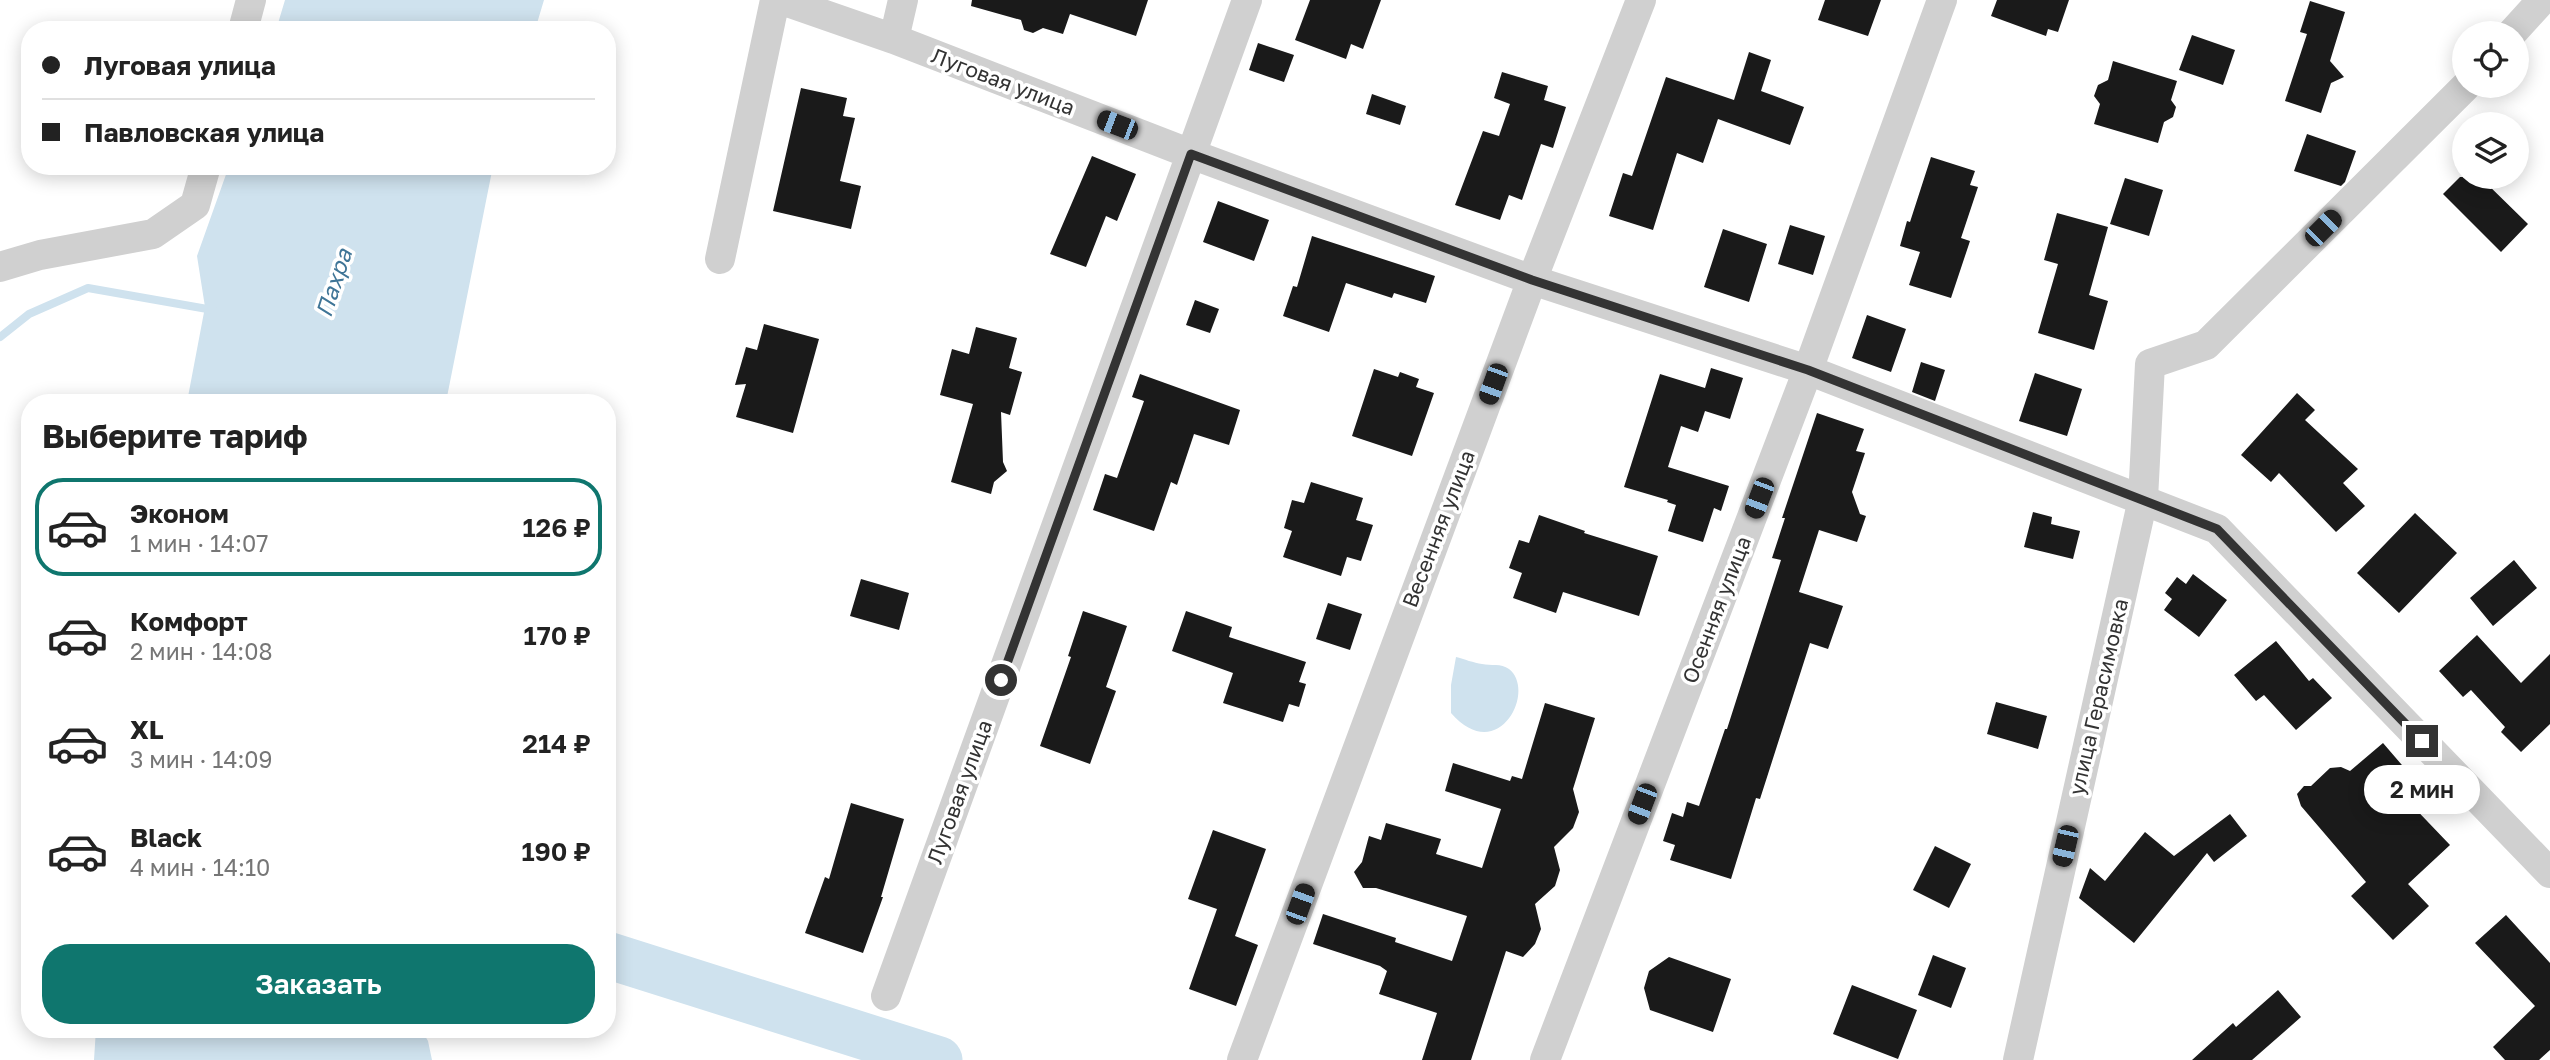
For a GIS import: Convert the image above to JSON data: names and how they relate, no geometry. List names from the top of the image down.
{
  "streets": {
    "street": [
      "Луговая улица",
      "Весенняя улица",
      "Осенняя улица",
      "улица Герасимовка"
    ]
  },
  "crossings": [
    ["Луговая улица", "Весенняя улица"],
    ["Луговая улица", "Осенняя улица"],
    ["Луговая улица", "улица Герасимовка"]
  ],
  "water": ["Пахра"],
  "page": {
    "banner": ["Луговая улица", "Павловская улица"],
    "heading": "Выберите тариф",
    "list": [
      {
        "name": "Эконом",
        "note": "1 мин · 14:07",
        "value": "126 ₽"
      },
      {
        "name": "Комфорт",
        "note": "2 мин · 14:08",
        "value": "170 ₽"
      },
      {
        "name": "XL",
        "note": "3 мин · 14:09",
        "value": "214 ₽"
      },
      {
        "name": "Black",
        "note": "4 мин · 14:10",
        "value": "190 ₽"
      }
    ],
    "bubble": "2 мин",
    "buttons": "Заказать"
  }
}
